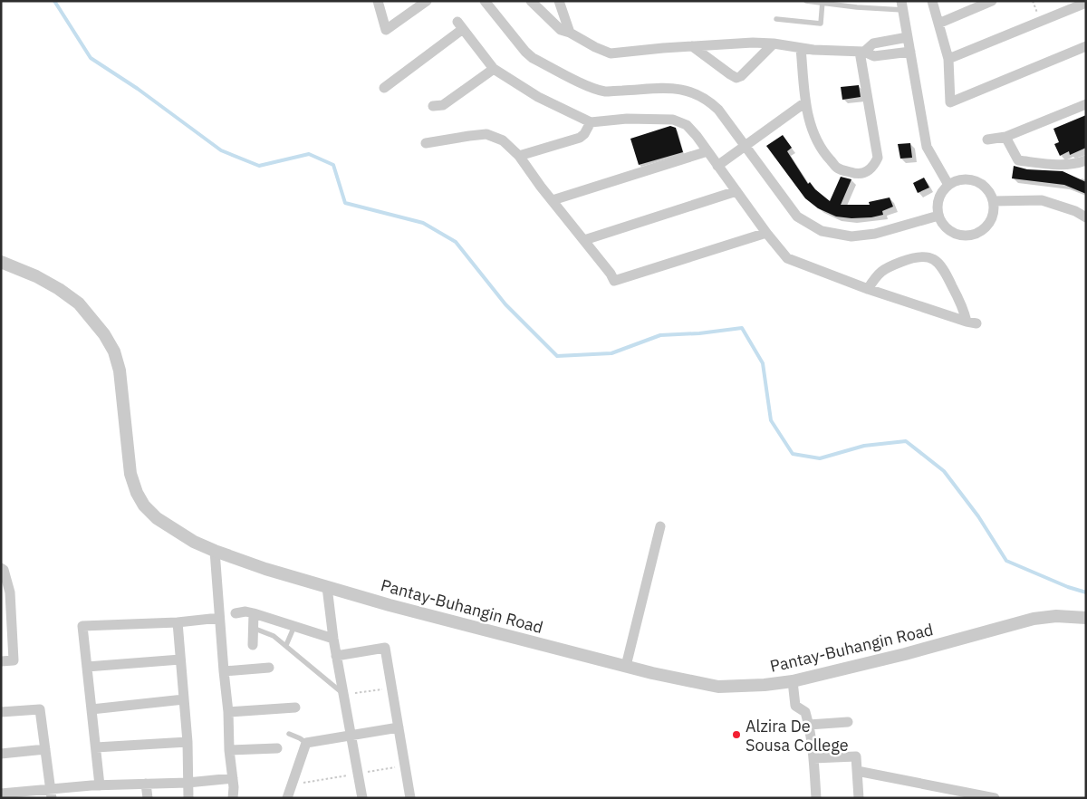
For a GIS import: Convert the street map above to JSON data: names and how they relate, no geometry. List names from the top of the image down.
{
  "streets": {
    "street": ["Pantay-Buhangin Road"]
  },
  "places": ["Alzira De Sousa College"]
}
